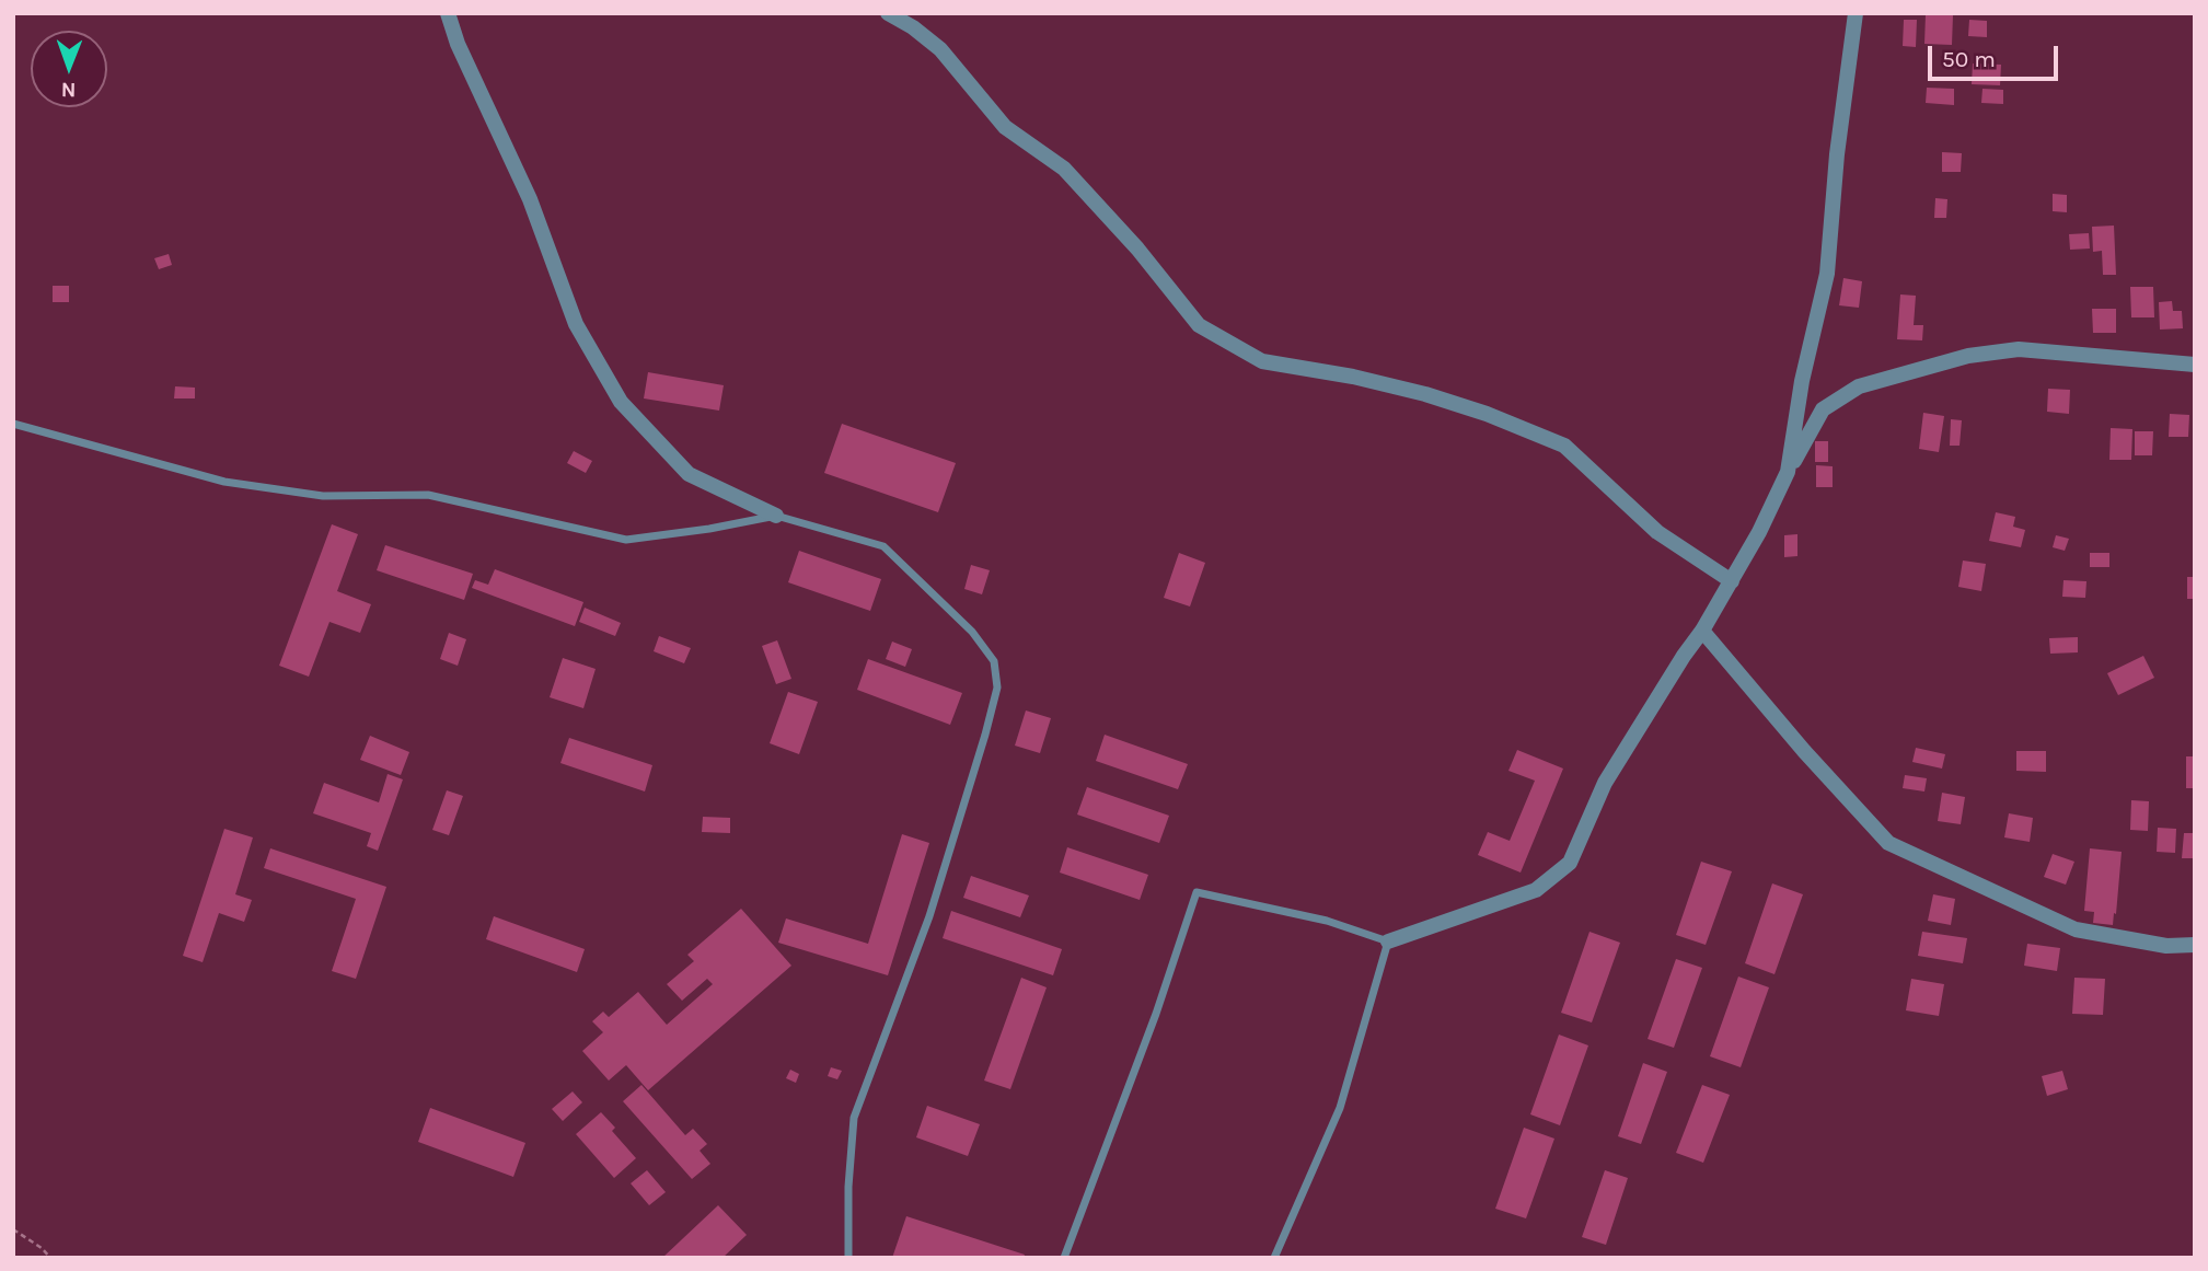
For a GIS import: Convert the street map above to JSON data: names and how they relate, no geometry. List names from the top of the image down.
{
  "scale_bar": "50 m",
  "north": "bottom"
}
